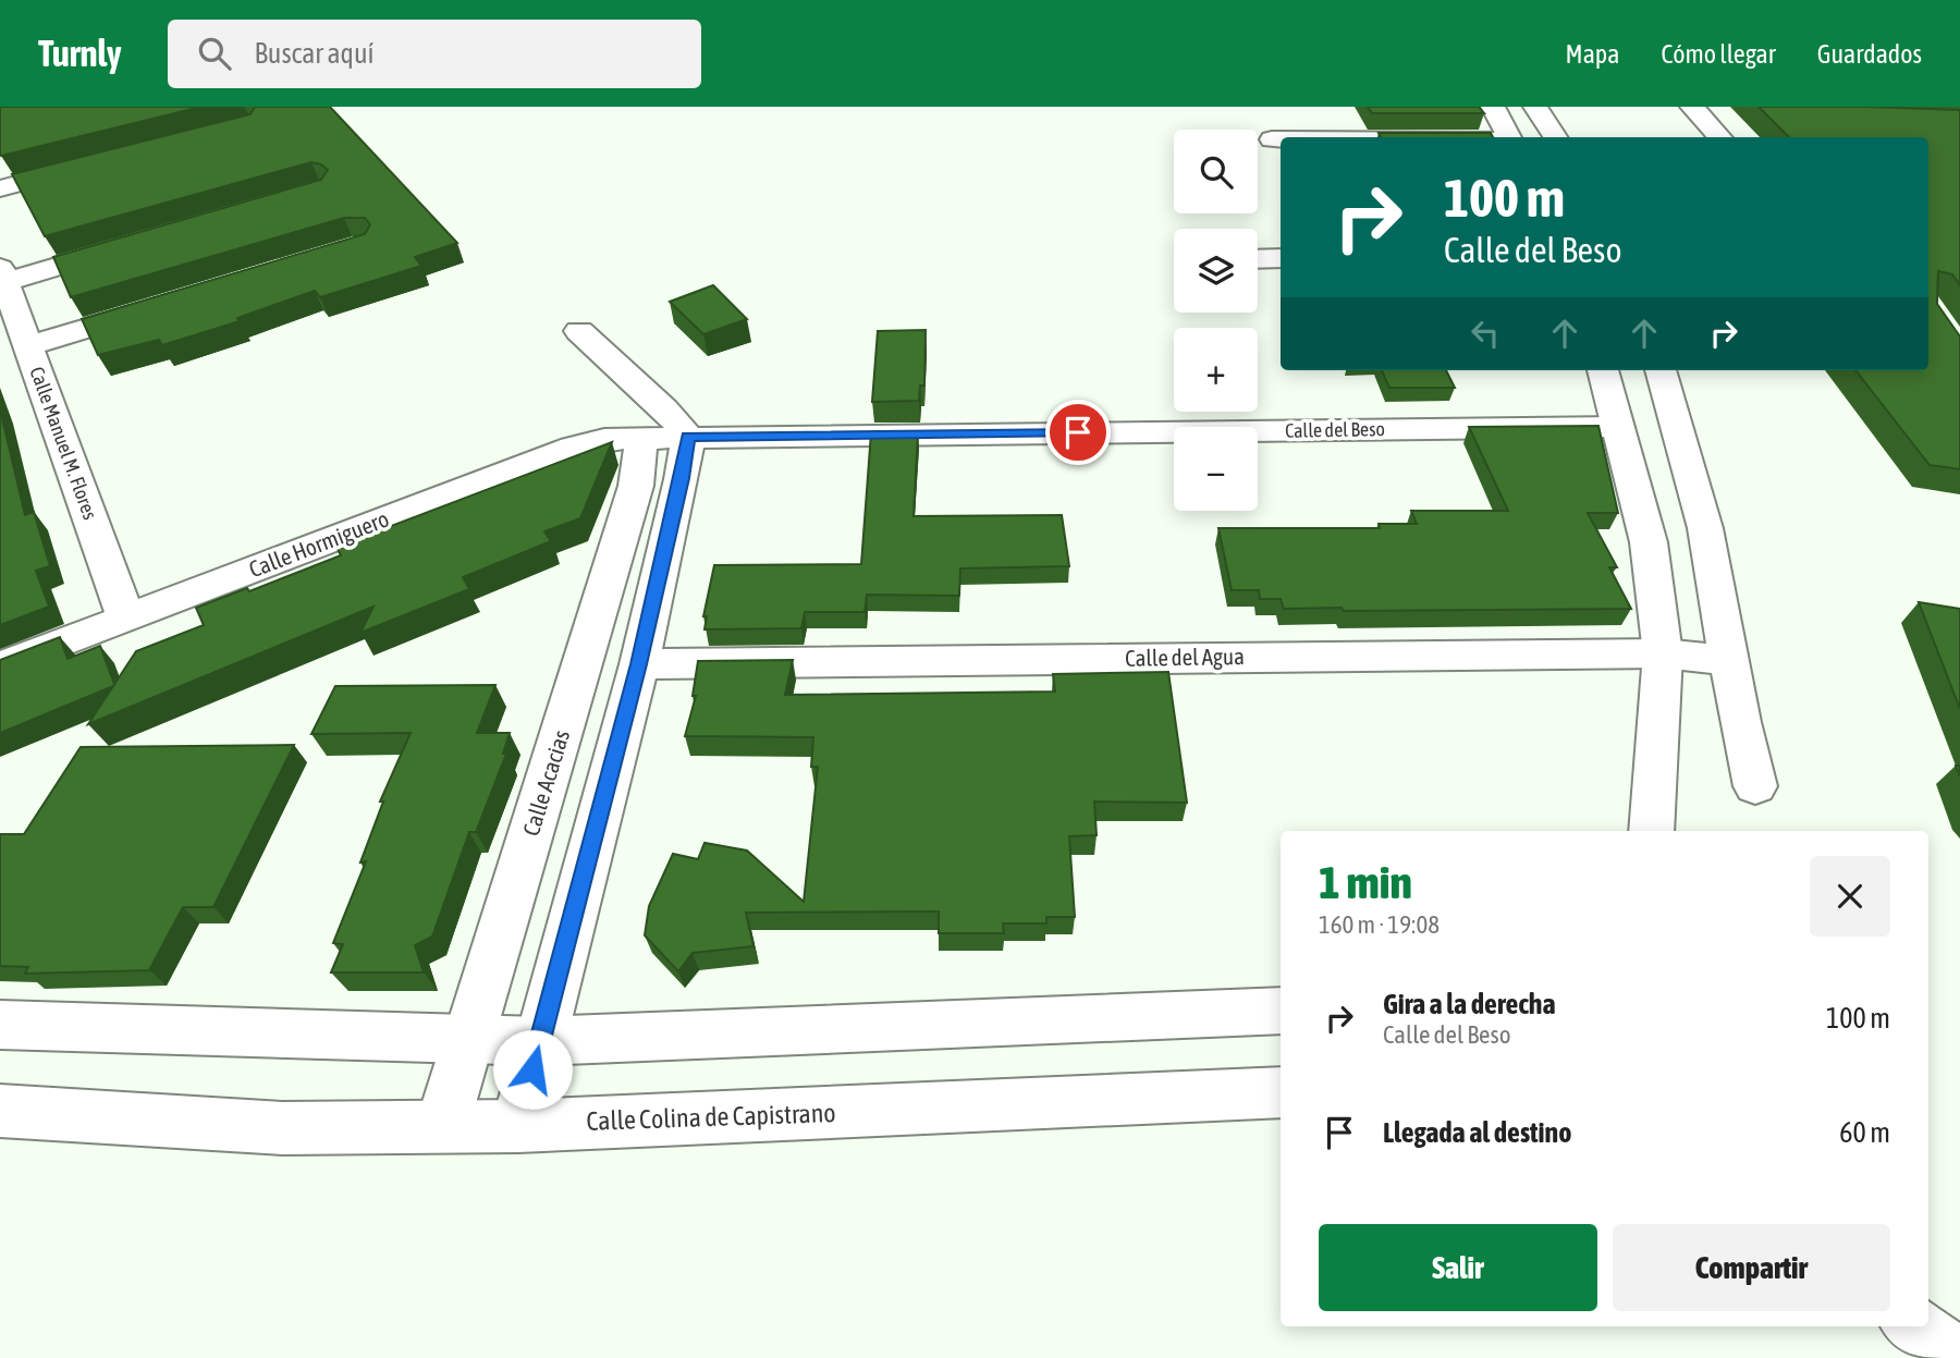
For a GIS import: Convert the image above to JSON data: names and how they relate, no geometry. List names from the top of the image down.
{
  "streets": {
    "street": [
      "Calle del Beso",
      "Calle Manuel M. Flores",
      "Calle Hormiguero",
      "Calle del Agua",
      "Calle Acacias",
      "Calle Colina de Capistrano"
    ]
  },
  "crossings": [
    ["Calle del Beso", "Calle Hormiguero"],
    ["Calle del Beso", "Calle Acacias"],
    ["Calle Manuel M. Flores", "Calle Hormiguero"],
    ["Calle Hormiguero", "Calle Acacias"],
    ["Calle Acacias", "Calle Colina de Capistrano"]
  ],
  "page": {
    "header": "Turnly",
    "search": "Buscar aquí",
    "nav": ["Mapa", "Cómo llegar", "Guardados"],
    "map_buttons": ["+", "−"],
    "turn": ["100 m", "Calle del Beso"],
    "heading": ["1 min", "160 m · 19:08"],
    "list": [
      {
        "name": "Gira a la derecha",
        "note": "Calle del Beso",
        "value": "100 m"
      },
      {
        "name": "Llegada al destino",
        "value": "60 m"
      }
    ],
    "buttons": ["Salir", "Compartir"]
  }
}
